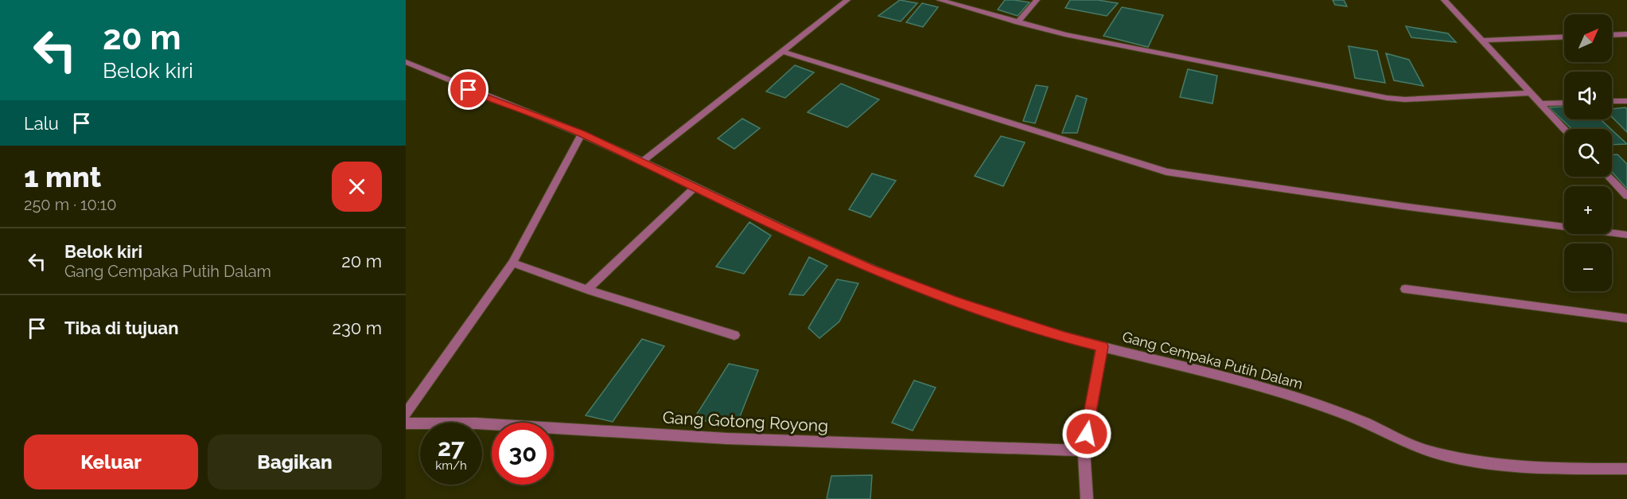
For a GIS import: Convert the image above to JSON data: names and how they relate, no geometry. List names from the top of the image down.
{
  "streets": {
    "street": ["Gang Cempaka Putih Dalam", "Gang Gotong Royong"]
  },
  "north": "top right",
  "page": {
    "turn": ["20 m", "Belok kiri"],
    "map_buttons": ["+", "−"],
    "then": "Lalu",
    "heading": ["1 mnt", "250 m · 10:10"],
    "list": [
      {
        "name": "Belok kiri",
        "note": "Gang Cempaka Putih Dalam",
        "value": "20 m"
      },
      {
        "name": "Tiba di tujuan",
        "value": "230 m"
      }
    ],
    "speed": "27 km/h",
    "limit": "30",
    "buttons": ["Keluar", "Bagikan"]
  }
}
